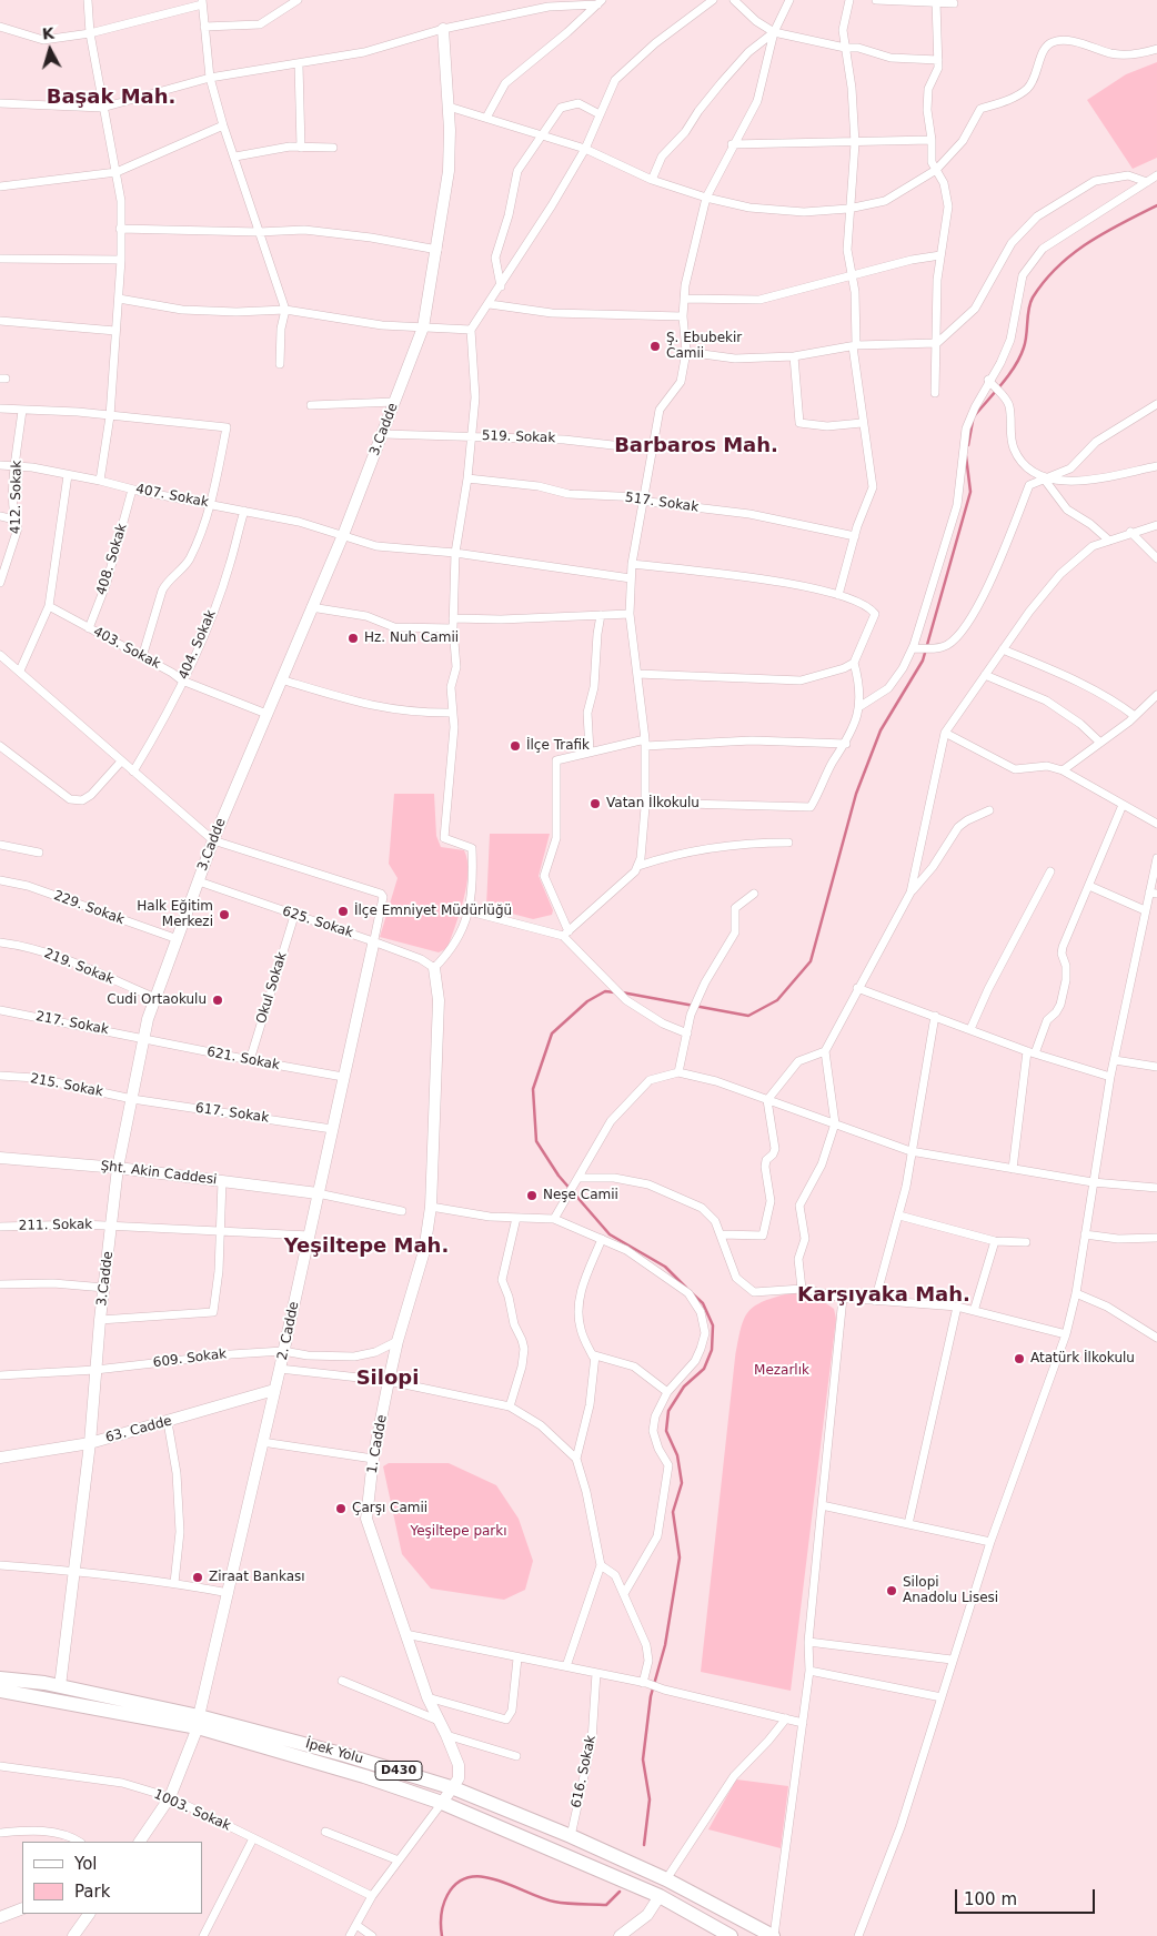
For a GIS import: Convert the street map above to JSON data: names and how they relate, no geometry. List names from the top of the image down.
{
  "streets": {
    "highway": ["İpek Yolu", "D430"],
    "street": [
      "3.Cadde",
      "519. Sokak",
      "407. Sokak",
      "412. Sokak",
      "517. Sokak",
      "408. Sokak",
      "404. Sokak",
      "403. Sokak",
      "229. Sokak",
      "625. Sokak",
      "219. Sokak",
      "Okul Sokak",
      "217. Sokak",
      "621. Sokak",
      "215. Sokak",
      "617. Sokak",
      "Şht. Akin Caddesi",
      "211. Sokak",
      "2. Cadde",
      "609. Sokak",
      "63. Cadde",
      "1. Cadde",
      "616. Sokak",
      "1003. Sokak"
    ]
  },
  "crossings": [
    ["3.Cadde", "519. Sokak"],
    ["3.Cadde", "407. Sokak"],
    ["3.Cadde", "403. Sokak"],
    ["3.Cadde", "229. Sokak"],
    ["3.Cadde", "625. Sokak"],
    ["3.Cadde", "219. Sokak"],
    ["3.Cadde", "217. Sokak"],
    ["3.Cadde", "621. Sokak"],
    ["3.Cadde", "215. Sokak"],
    ["3.Cadde", "617. Sokak"],
    ["3.Cadde", "Şht. Akin Caddesi"],
    ["3.Cadde", "211. Sokak"],
    ["3.Cadde", "609. Sokak"],
    ["3.Cadde", "63. Cadde"],
    ["3.Cadde", "İpek Yolu"],
    ["407. Sokak", "412. Sokak"],
    ["407. Sokak", "408. Sokak"],
    ["407. Sokak", "404. Sokak"],
    ["408. Sokak", "403. Sokak"],
    ["404. Sokak", "403. Sokak"],
    ["625. Sokak", "Okul Sokak"],
    ["625. Sokak", "2. Cadde"],
    ["625. Sokak", "1. Cadde"],
    ["Okul Sokak", "621. Sokak"],
    ["217. Sokak", "621. Sokak"],
    ["621. Sokak", "2. Cadde"],
    ["215. Sokak", "617. Sokak"],
    ["617. Sokak", "2. Cadde"],
    ["Şht. Akin Caddesi", "2. Cadde"],
    ["211. Sokak", "2. Cadde"],
    ["2. Cadde", "609. Sokak"],
    ["2. Cadde", "63. Cadde"],
    ["2. Cadde", "İpek Yolu"],
    ["2. Cadde", "D430"],
    ["2. Cadde", "1003. Sokak"],
    ["609. Sokak", "1. Cadde"],
    ["1. Cadde", "İpek Yolu"],
    ["İpek Yolu", "D430"],
    ["İpek Yolu", "616. Sokak"]
  ],
  "districts": [
    "Başak Mah.",
    "Barbaros Mah.",
    "Yeşiltepe Mah.",
    "Karşıyaka Mah.",
    "Silopi"
  ],
  "parks": ["Mezarlık", "Yeşiltepe parkı"],
  "places": [
    "Ş. Ebubekir Camii",
    "Hz. Nuh Camii",
    "İlçe Trafik",
    "Vatan İlkokulu",
    "İlçe Emniyet Müdürlüğü",
    "Halk Eğitim Merkezi",
    "Cudi Ortaokulu",
    "Neşe Camii",
    "Atatürk İlkokulu",
    "Çarşı Camii",
    "Ziraat Bankası",
    "Silopi Anadolu Lisesi"
  ],
  "legend": ["Yol", "Park"],
  "scale_bar": "100 m",
  "north": "top"
}
